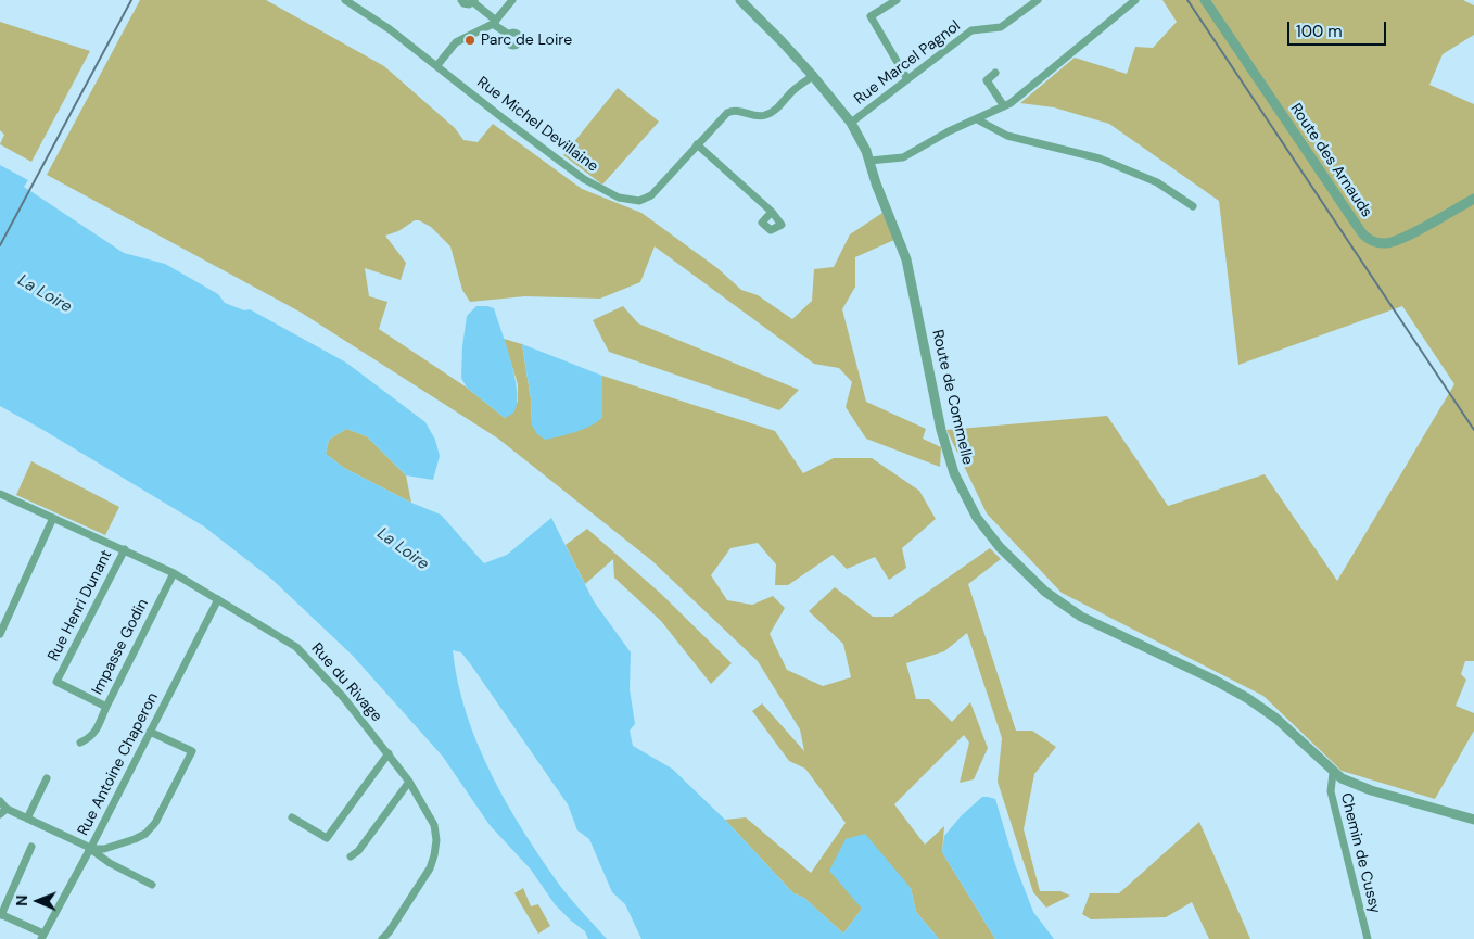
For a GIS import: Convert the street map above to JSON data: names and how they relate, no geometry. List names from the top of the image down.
{
  "streets": {
    "street": [
      "Rue Marcel Pagnol",
      "Rue Michel Devillaine",
      "Route des Arnauds",
      "Route de Commelle",
      "Rue Henri Dunant",
      "Impasse Godin",
      "Rue du Rivage",
      "Rue Antoine Chaperon",
      "Chemin de Cussy"
    ]
  },
  "crossings": [
    ["Rue Marcel Pagnol", "Route de Commelle"],
    ["Rue Michel Devillaine", "Route de Commelle"],
    ["Route de Commelle", "Chemin de Cussy"],
    ["Rue Henri Dunant", "Impasse Godin"],
    ["Rue Henri Dunant", "Rue du Rivage"],
    ["Impasse Godin", "Rue du Rivage"],
    ["Rue du Rivage", "Rue Antoine Chaperon"]
  ],
  "water": ["La Loire"],
  "places": ["Parc de Loire"],
  "scale_bar": "100 m",
  "north": "left"
}
